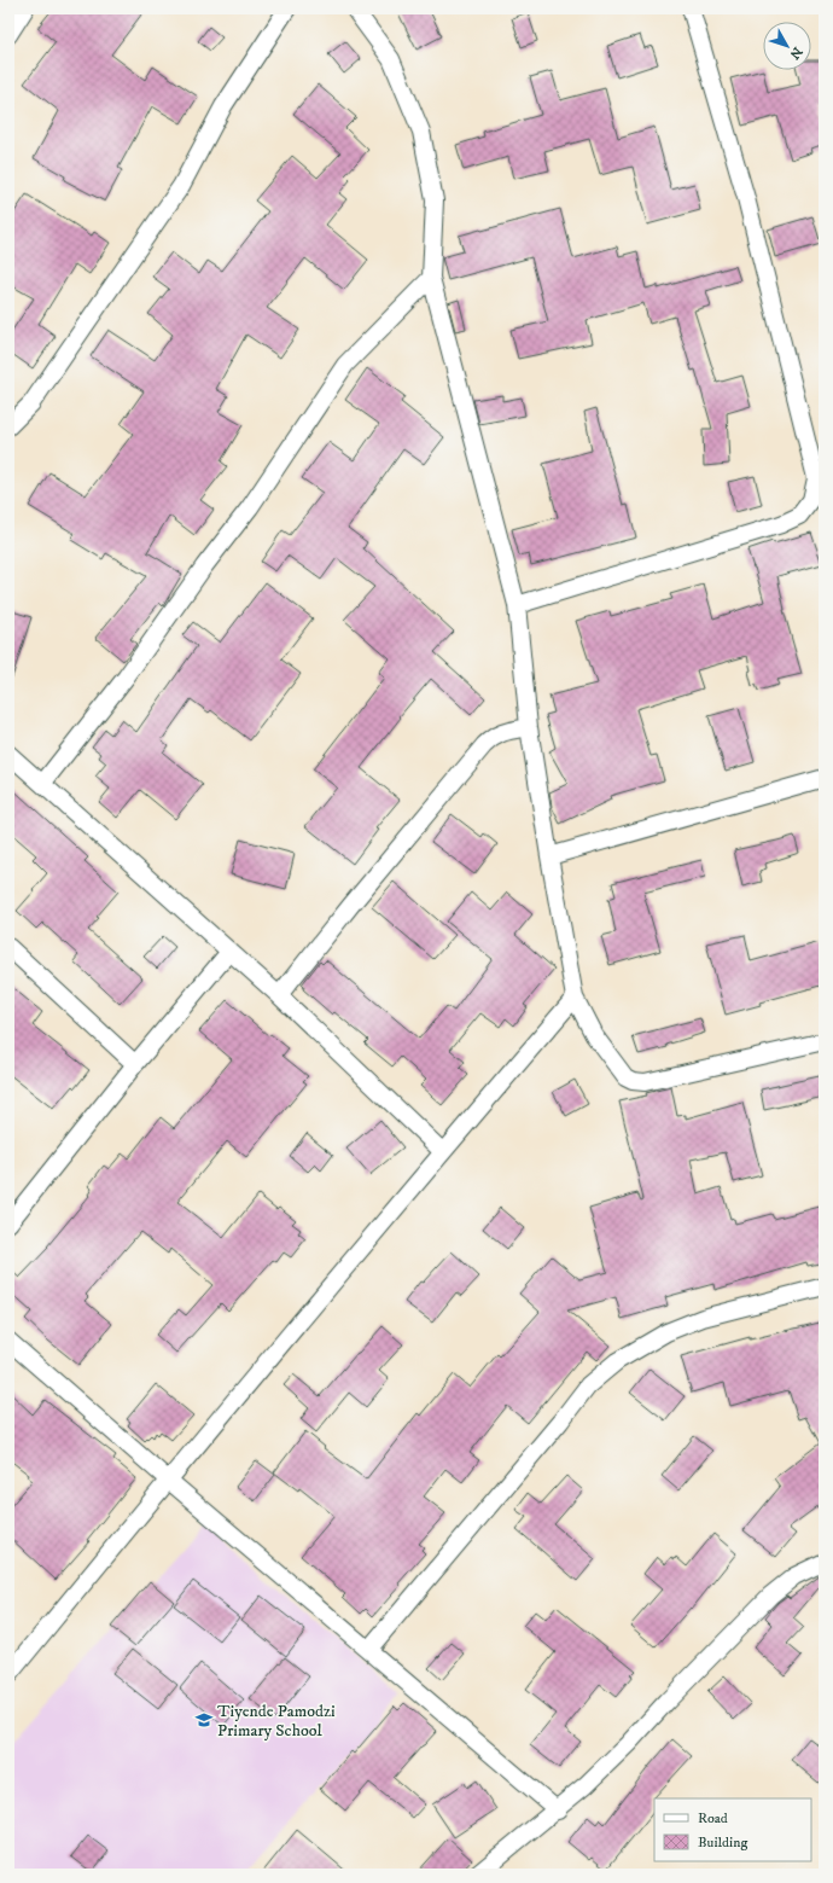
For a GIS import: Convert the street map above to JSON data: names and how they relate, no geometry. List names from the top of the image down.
{
  "places": {
    "school or university": ["Tiyende Pamodzi Primary School"]
  },
  "legend": ["Road", "Building"],
  "north": "bottom right"
}
